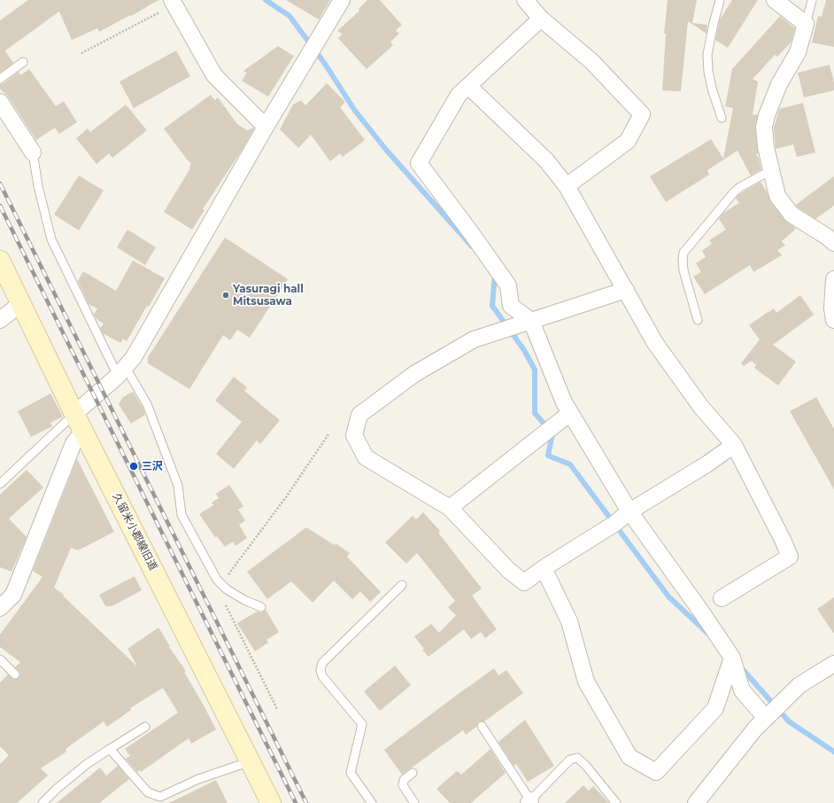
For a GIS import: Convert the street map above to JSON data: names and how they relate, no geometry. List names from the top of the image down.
{
  "streets": {
    "street": ["久留米小郡線旧道"]
  },
  "places": ["Yasuragi hall Mitsusawa", "三沢"]
}
